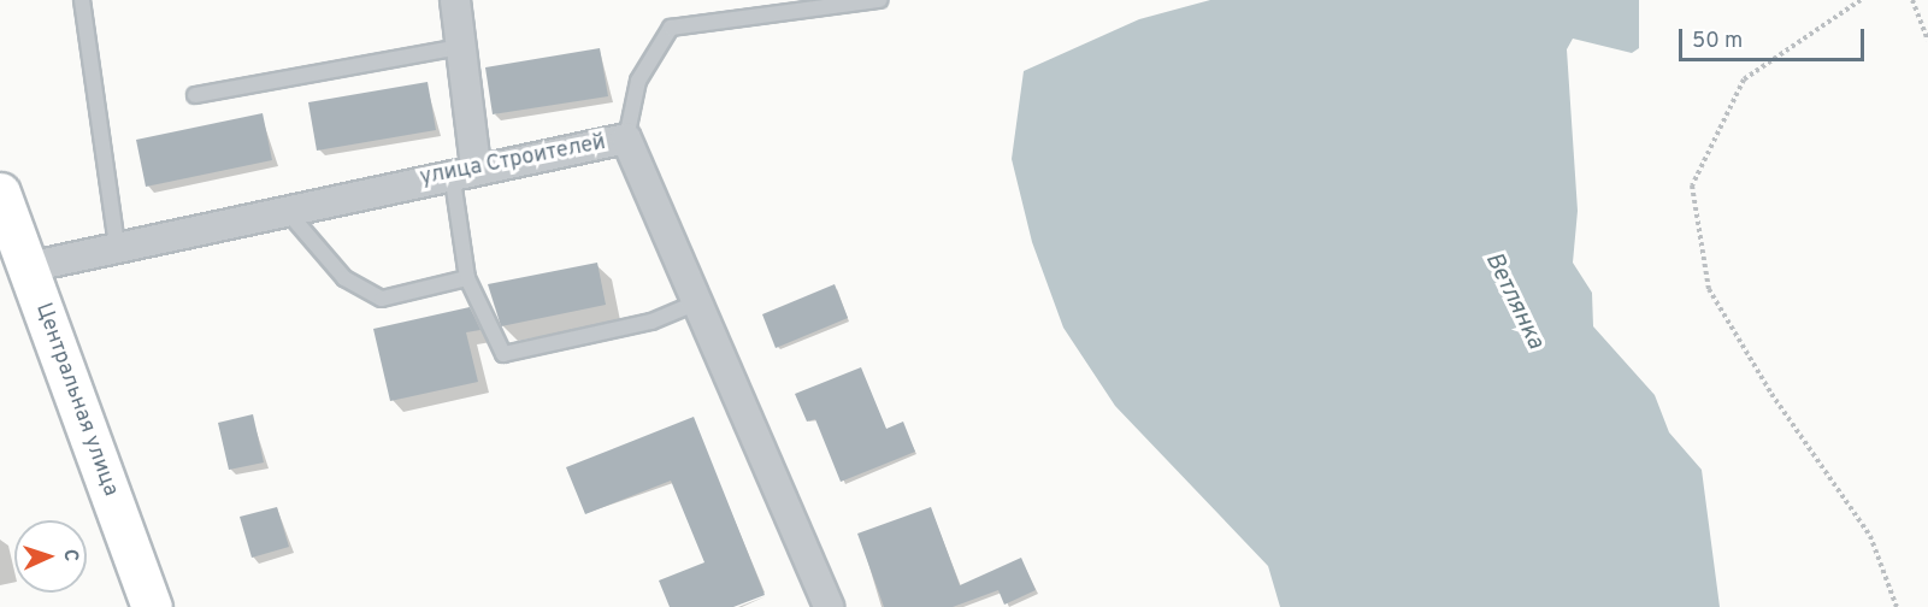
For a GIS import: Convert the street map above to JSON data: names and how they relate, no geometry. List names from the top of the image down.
{
  "streets": {
    "main road": ["Центральная улица"],
    "street": ["улица Строителей"]
  },
  "crossings": [
    ["улица Строителей", "Центральная улица"]
  ],
  "water": ["Ветлянка"],
  "scale_bar": "50 m",
  "north": "right"
}
